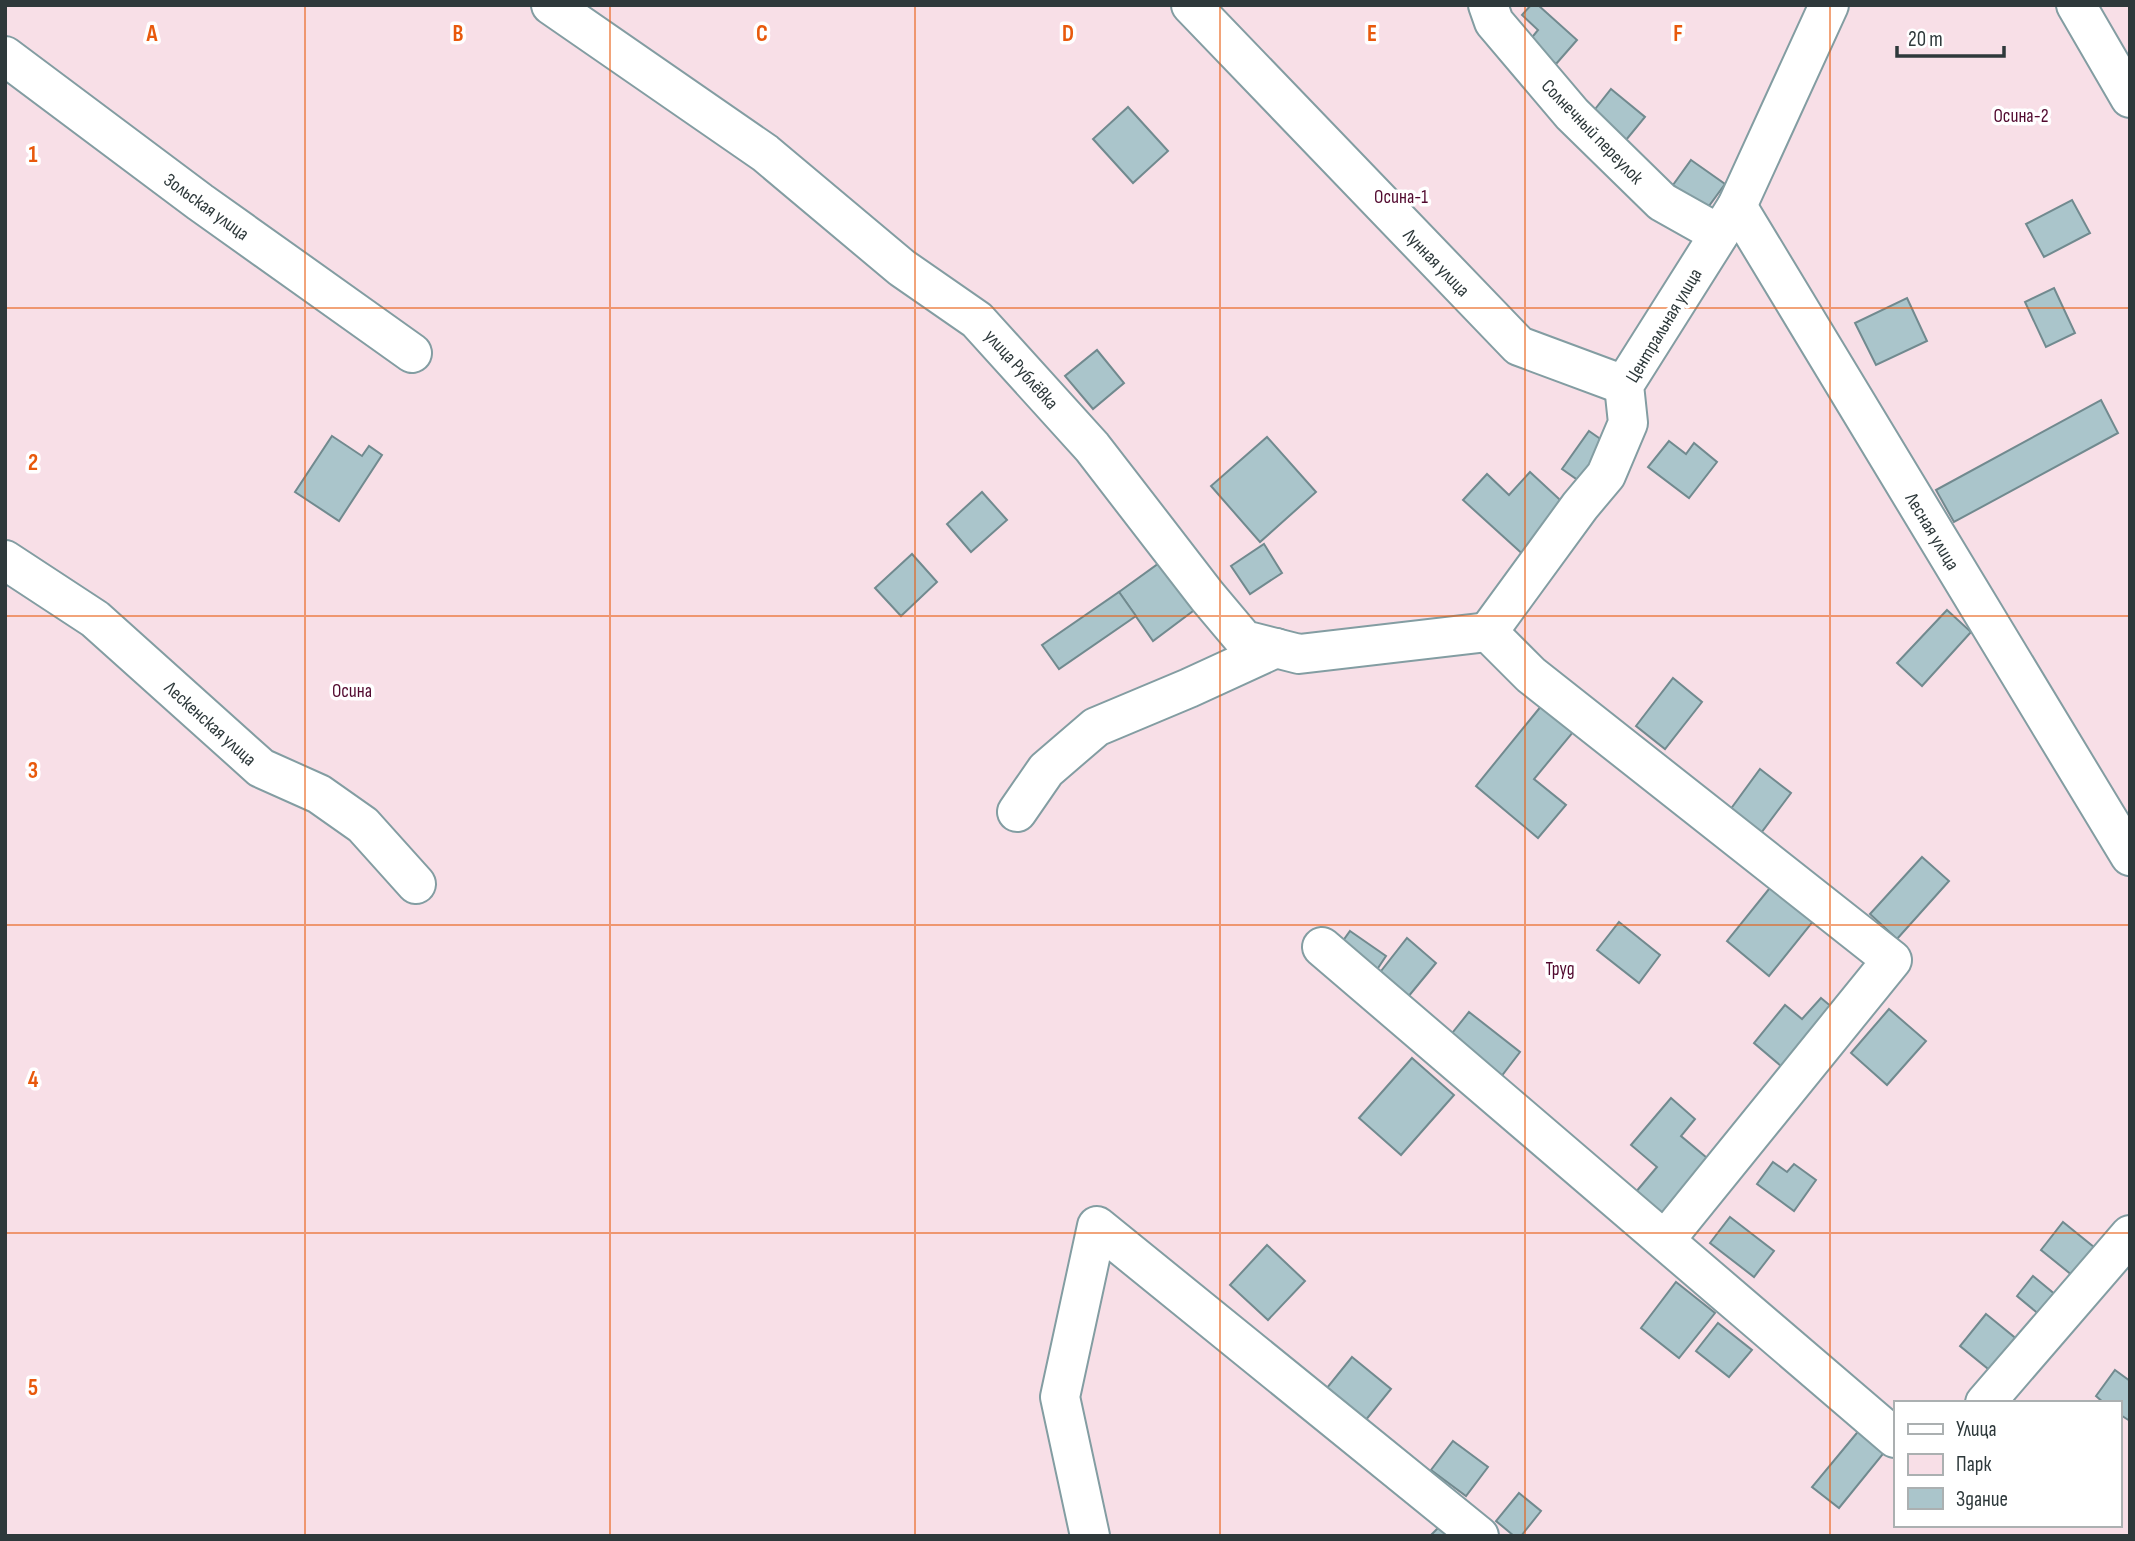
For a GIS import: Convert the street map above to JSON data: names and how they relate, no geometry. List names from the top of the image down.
{
  "streets": {
    "street": [
      "Солнечный переулок",
      "Зольская улица",
      "Лунная улица",
      "Центральная улица",
      "улица Рублёвка",
      "Лесная улица",
      "Лескенская улица"
    ]
  },
  "crossings": [
    ["Солнечный переулок", "Центральная улица"],
    ["Солнечный переулок", "Лесная улица"],
    ["Лунная улица", "Центральная улица"],
    ["Центральная улица", "улица Рублёвка"],
    ["Центральная улица", "Лесная улица"]
  ],
  "parks": [
    "Осина-2",
    "Осина-1",
    "Осина",
    "Труд"
  ],
  "legend": ["Улица", "Парк", "Здание"],
  "scale_bar": "20 m",
  "grid": {
    "columns": [
      "A",
      "B",
      "C",
      "D",
      "E",
      "F"
    ],
    "rows": [
      "1",
      "2",
      "3",
      "4",
      "5"
    ]
  }
}
